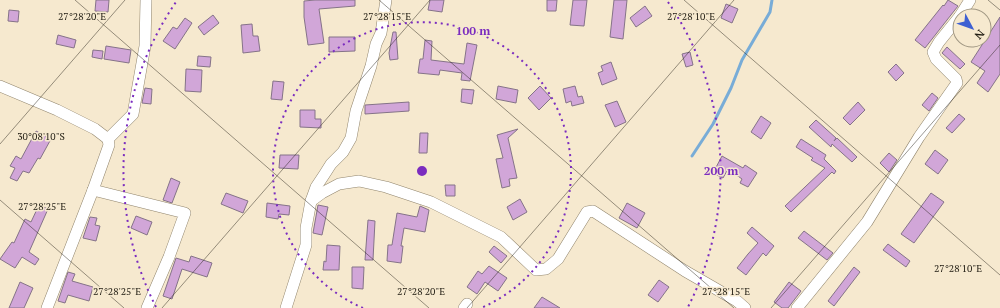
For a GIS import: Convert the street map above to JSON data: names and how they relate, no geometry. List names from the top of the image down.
{
  "north": "bottom right",
  "coordinates": [
    "27°28'20\"E",
    "27°28'15\"E",
    "27°28'10\"E",
    "30°08'10\"S",
    "27°28'25\"E"
  ],
  "rings": ["100 m", "200 m"]
}
